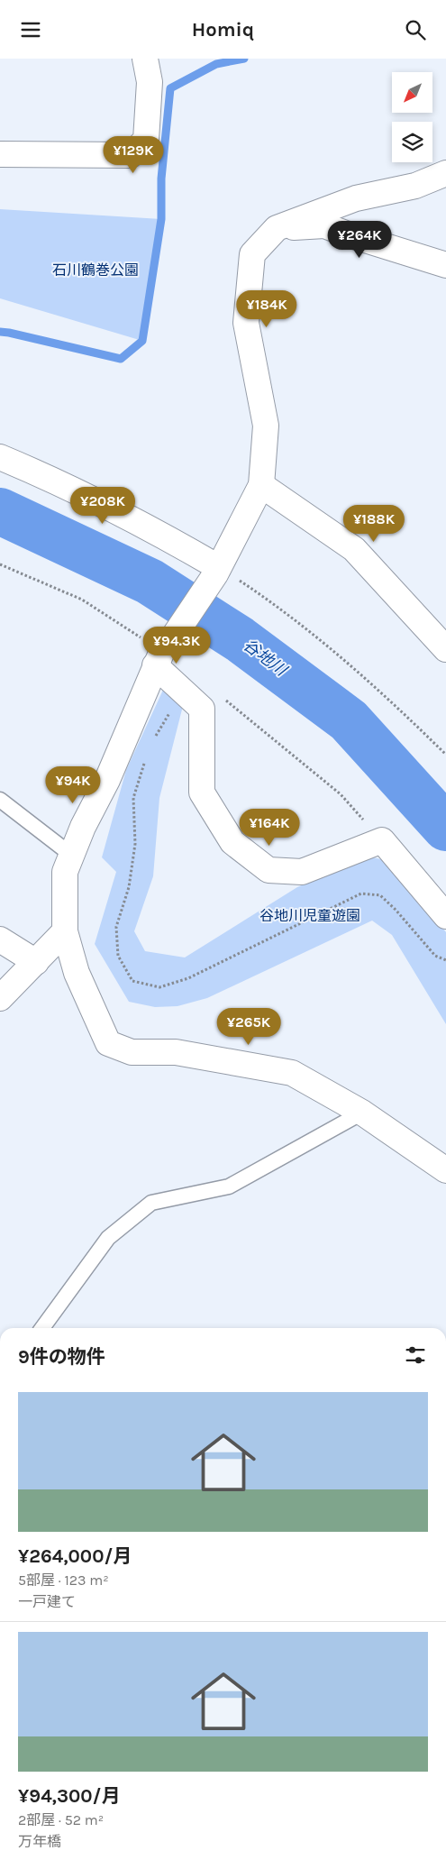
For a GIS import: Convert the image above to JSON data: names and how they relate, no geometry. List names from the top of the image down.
{
  "water": ["谷地川"],
  "parks": ["石川鶴巻公園", "谷地川児童遊園"],
  "north": "bottom left",
  "page": {
    "header": "Homiq",
    "price": [
      "¥129K",
      "¥264K",
      "¥184K",
      "¥208K",
      "¥188K",
      "¥94.3K",
      "¥94K",
      "¥164K",
      "¥265K"
    ],
    "heading": "9件の物件",
    "list": [
      {
        "name": "¥264,000/月",
        "note": "5部屋 · 123 m² · 一戸建て"
      },
      {
        "name": "¥94,300/月",
        "note": "2部屋 · 52 m² · 万年橋"
      }
    ]
  }
}
